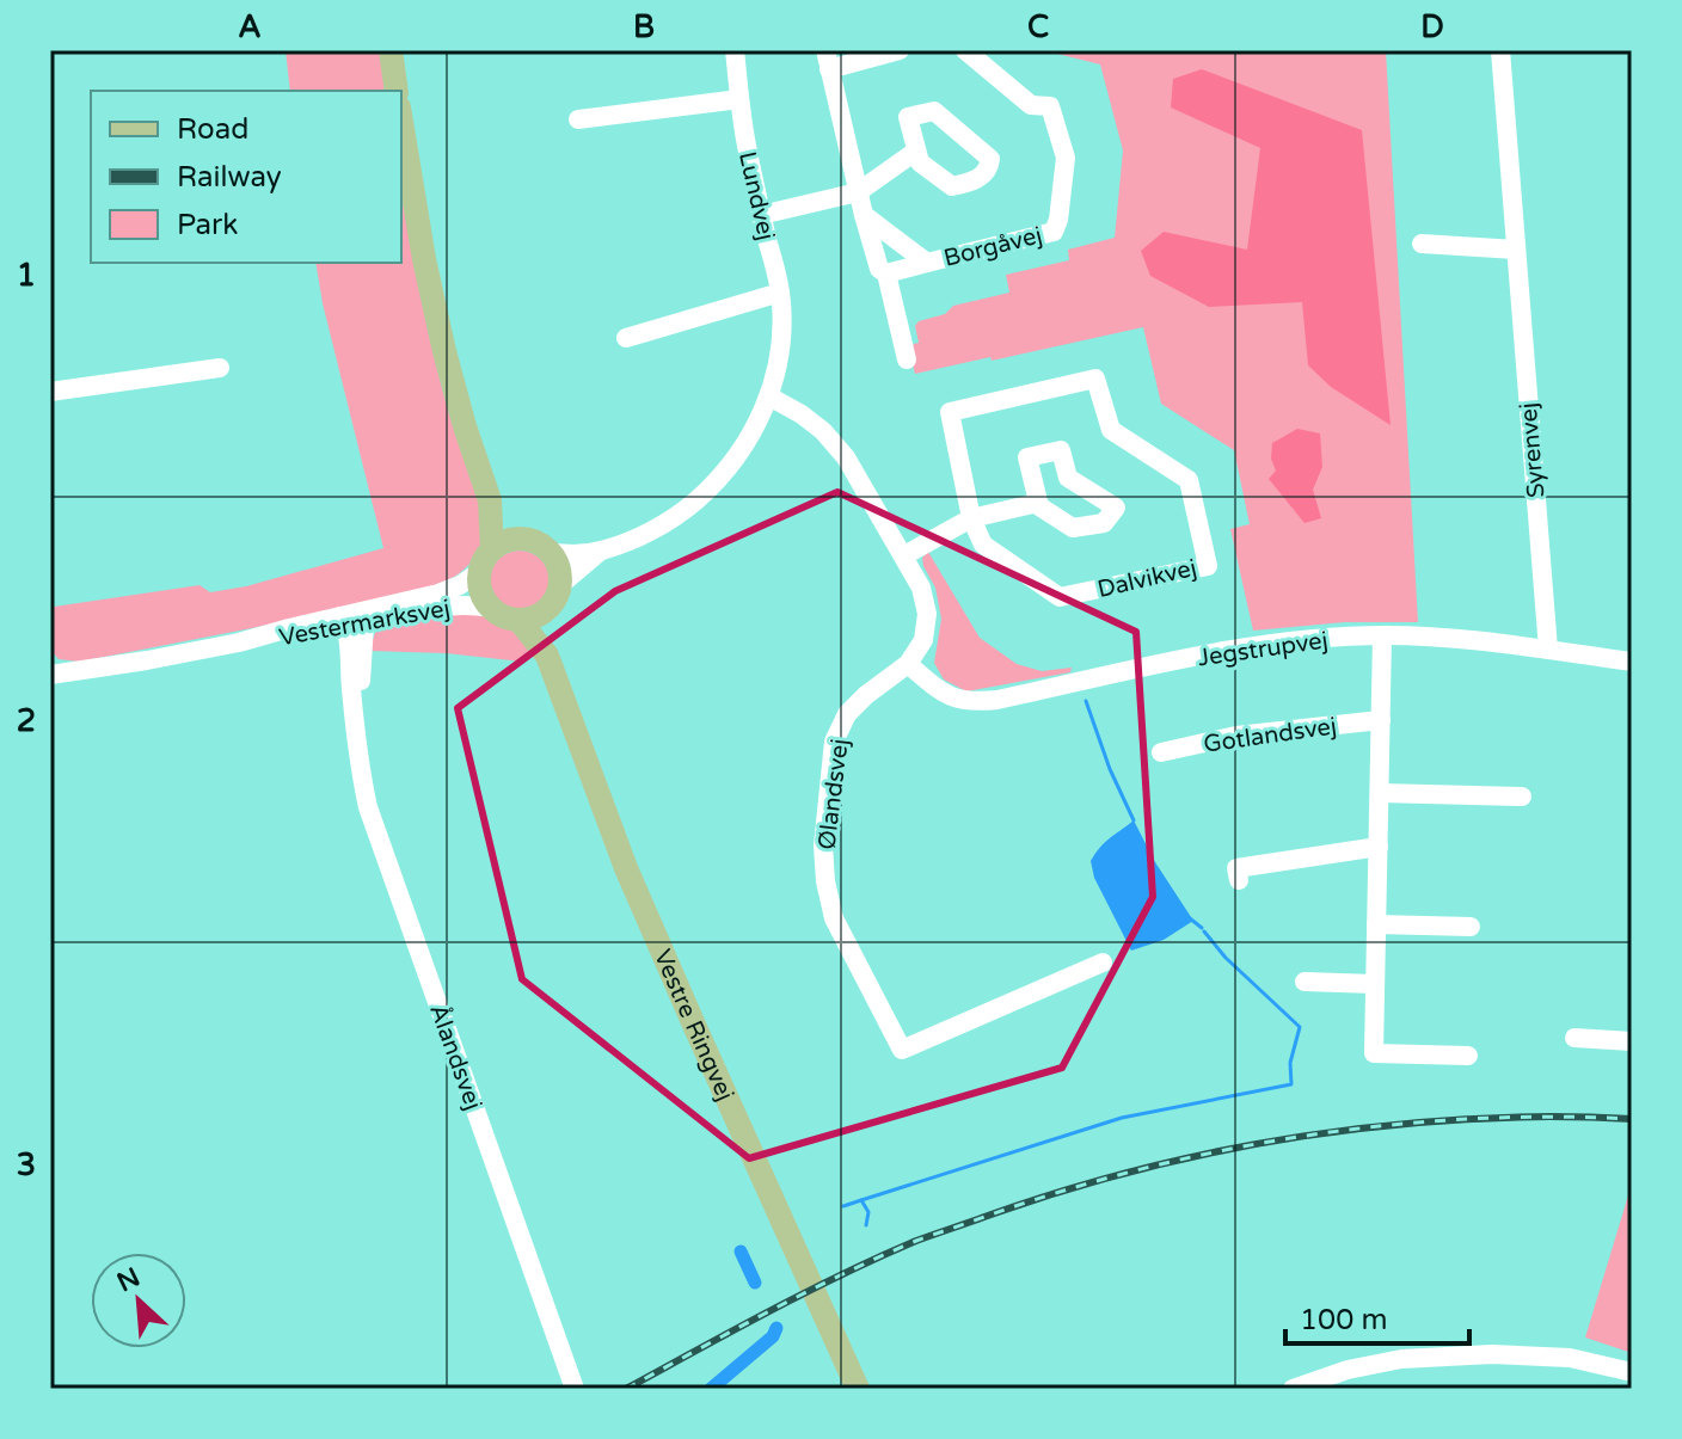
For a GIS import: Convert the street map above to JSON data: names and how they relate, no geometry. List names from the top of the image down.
{
  "streets": {
    "main road": ["Vestre Ringvej"],
    "street": [
      "Lundvej",
      "Borgåvej",
      "Syrenvej",
      "Dalvikvej",
      "Vestermarksvej",
      "Jegstrupvej",
      "Gotlandsvej",
      "Ølandsvej",
      "Ålandsvej"
    ]
  },
  "crossings": [
    ["Lundvej", "Vestermarksvej"],
    ["Lundvej", "Vestre Ringvej"],
    ["Syrenvej", "Jegstrupvej"],
    ["Vestermarksvej", "Vestre Ringvej"],
    ["Vestermarksvej", "Ålandsvej"],
    ["Jegstrupvej", "Ølandsvej"]
  ],
  "legend": ["Road", "Railway", "Park"],
  "scale_bar": "100 m",
  "north": "top left",
  "grid": {
    "columns": [
      "A",
      "B",
      "C",
      "D"
    ],
    "rows": ["1", "2", "3"]
  }
}
